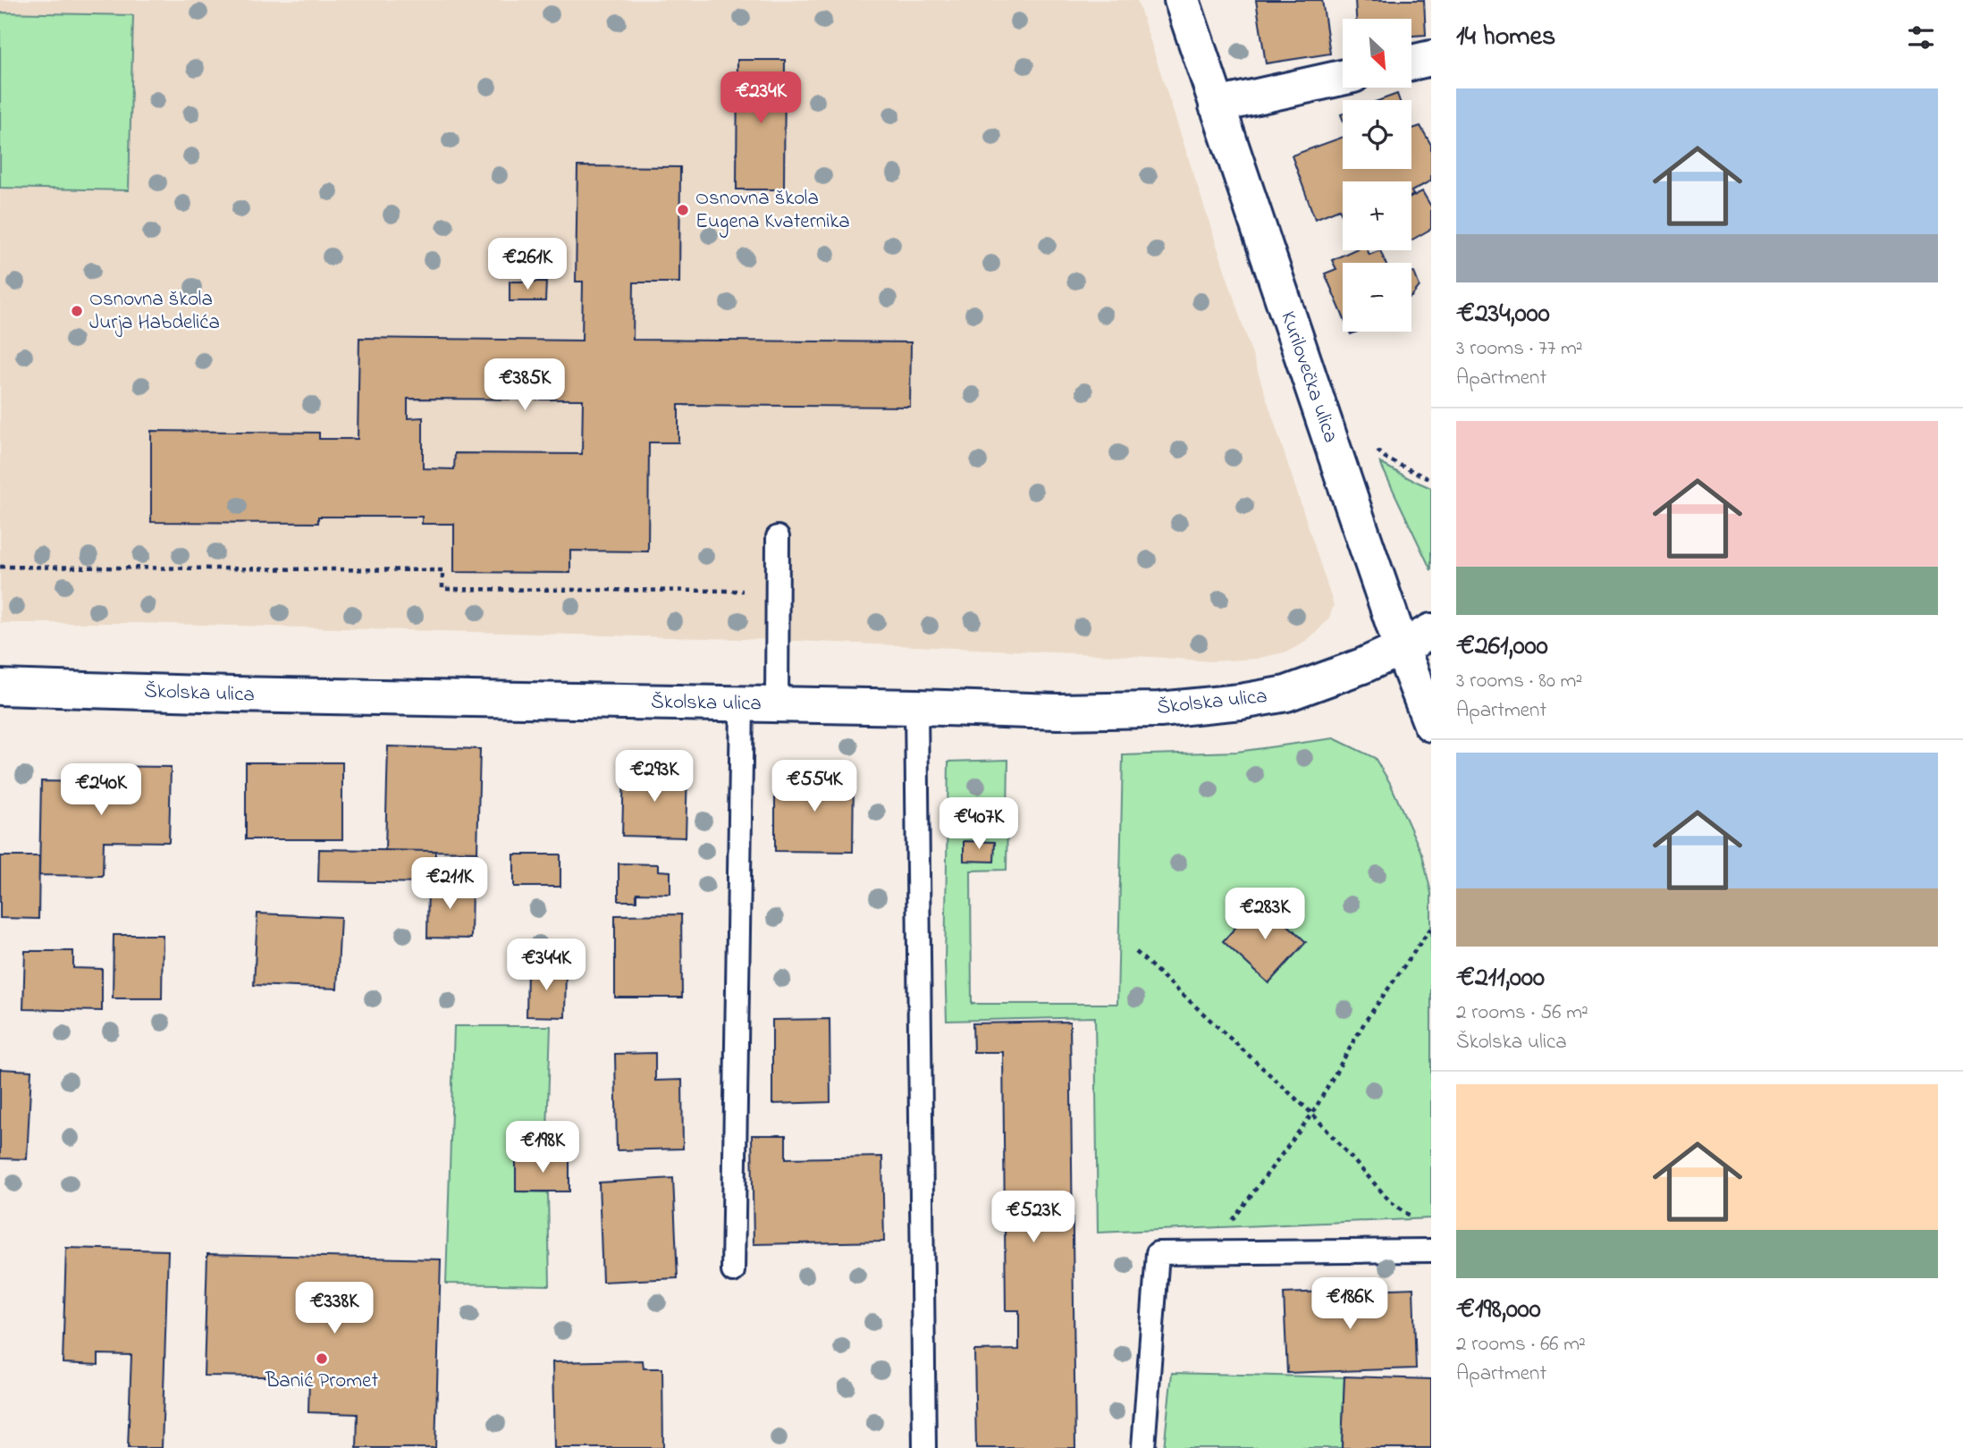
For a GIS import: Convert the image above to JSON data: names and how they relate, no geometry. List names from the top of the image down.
{
  "streets": {
    "street": ["Kurilovečka ulica", "Školska ulica"]
  },
  "crossings": [
    ["Kurilovečka ulica", "Školska ulica"]
  ],
  "places": ["Osnovna škola Eugena Kvaternika", "Osnovna škola Jurja Habdelića", "Banić Promet"],
  "north": "bottom right",
  "page": {
    "heading": "14 homes",
    "map_buttons": ["+", "−"],
    "price": [
      "€234K",
      "€261K",
      "€385K",
      "€293K",
      "€554K",
      "€240K",
      "€407K",
      "€211K",
      "€283K",
      "€344K",
      "€198K",
      "€523K",
      "€186K",
      "€338K"
    ],
    "list": [
      {
        "name": "€234,000",
        "note": "3 rooms · 77 m² · Apartment"
      },
      {
        "name": "€261,000",
        "note": "3 rooms · 80 m² · Apartment"
      },
      {
        "name": "€211,000",
        "note": "2 rooms · 56 m² · Školska ulica"
      },
      {
        "name": "€198,000",
        "note": "2 rooms · 66 m² · Apartment"
      }
    ]
  }
}
